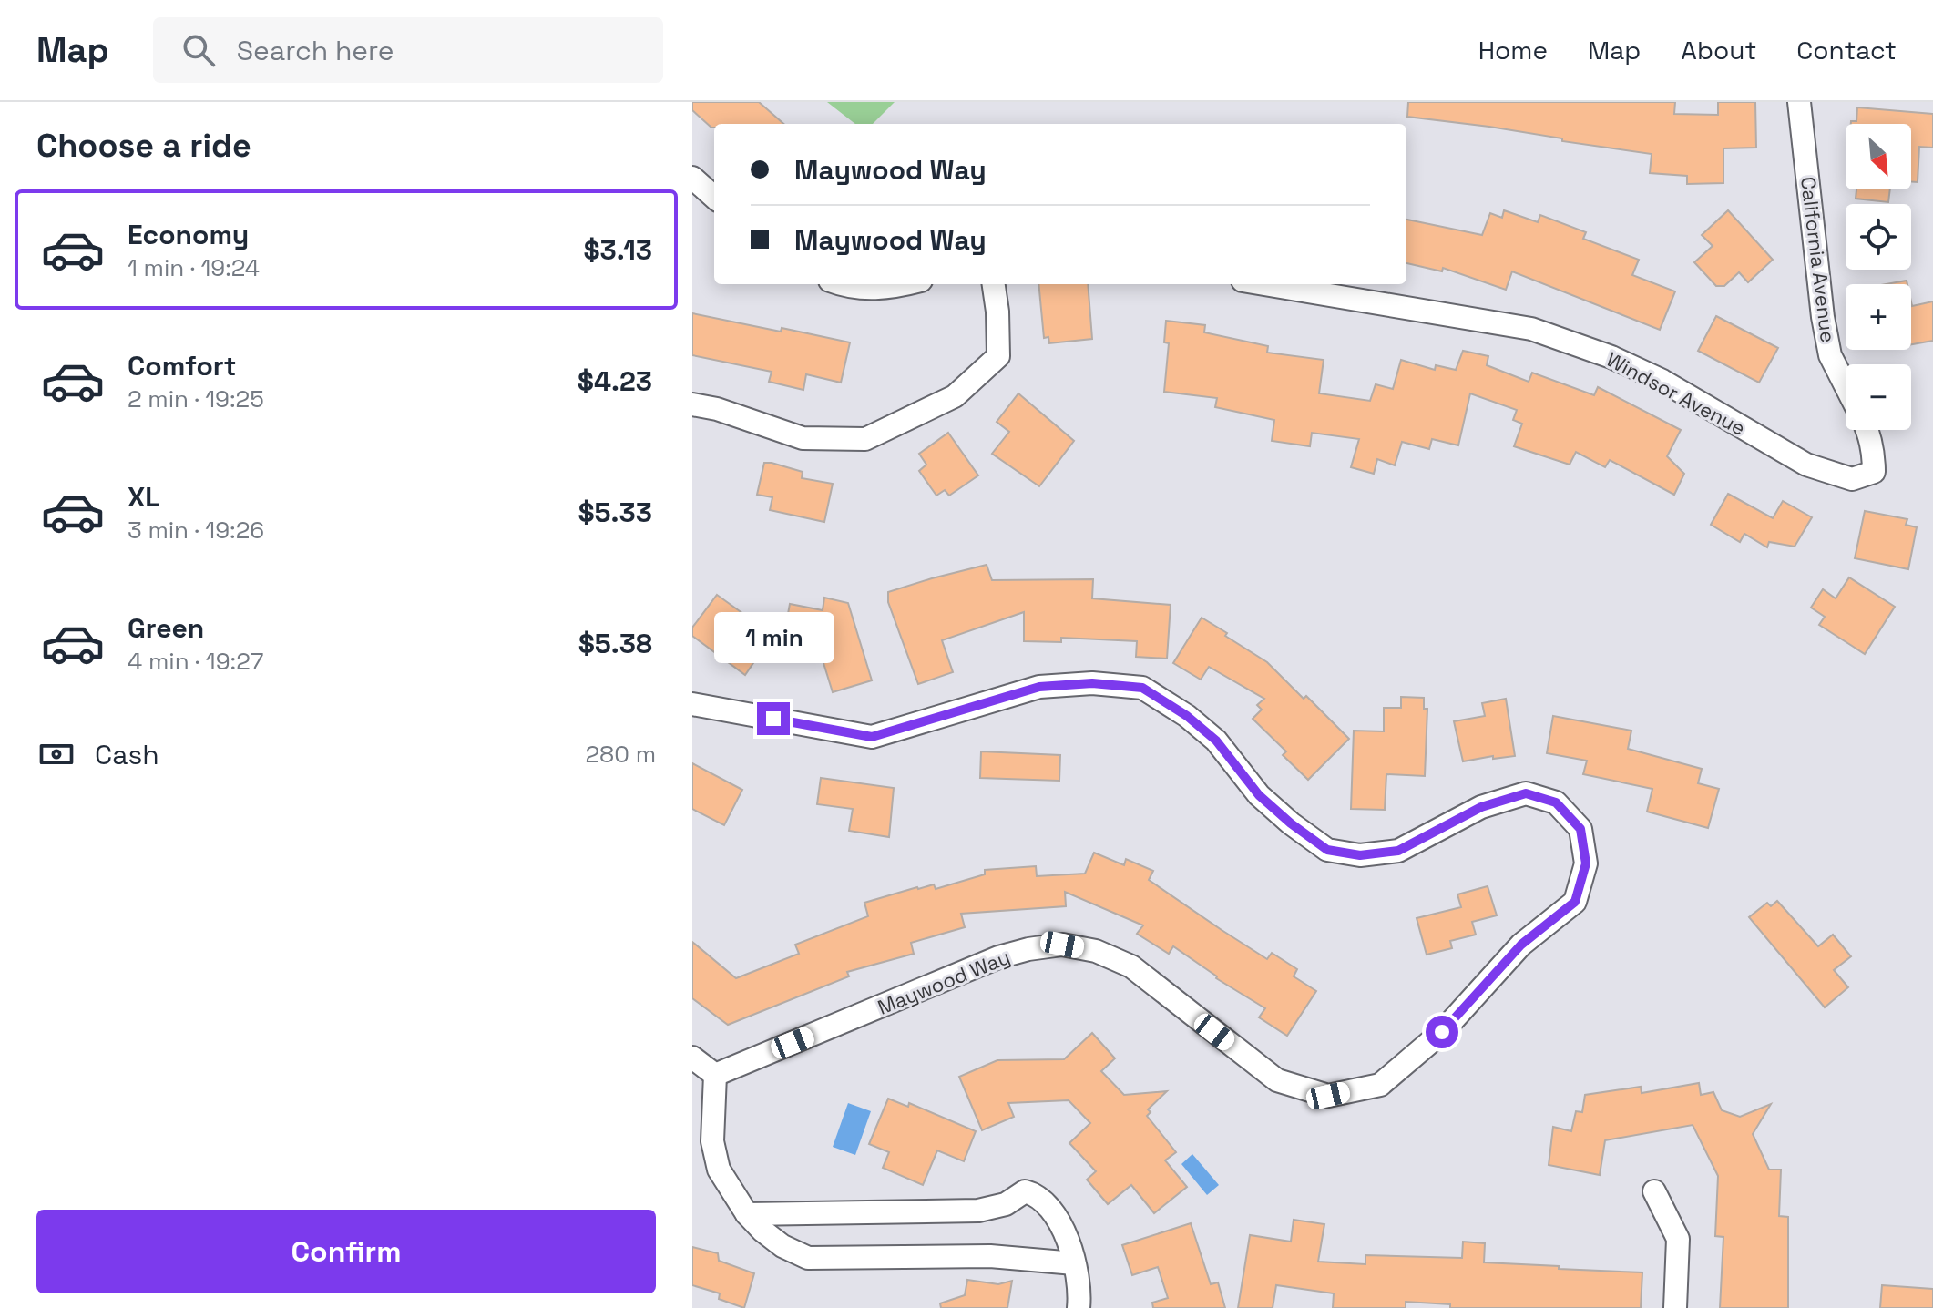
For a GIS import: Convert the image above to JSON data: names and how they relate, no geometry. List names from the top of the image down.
{
  "streets": {
    "street": ["California Avenue", "Windsor Avenue", "Maywood Way"]
  },
  "north": "bottom right",
  "page": {
    "header": "Map",
    "search": "Search here",
    "nav": [
      "Home",
      "Map",
      "About",
      "Contact"
    ],
    "heading": "Choose a ride",
    "map_buttons": ["+", "−"],
    "banner": ["Maywood Way", "Maywood Way"],
    "list": [
      {
        "name": "Economy",
        "note": "1 min · 19:24",
        "value": "$3.13"
      },
      {
        "name": "Comfort",
        "note": "2 min · 19:25",
        "value": "$4.23"
      },
      {
        "name": "XL",
        "note": "3 min · 19:26",
        "value": "$5.33"
      },
      {
        "name": "Green",
        "note": "4 min · 19:27",
        "value": "$5.38"
      }
    ],
    "bubble": "1 min",
    "pay": ["Cash", "280 m"],
    "buttons": "Confirm"
  }
}
